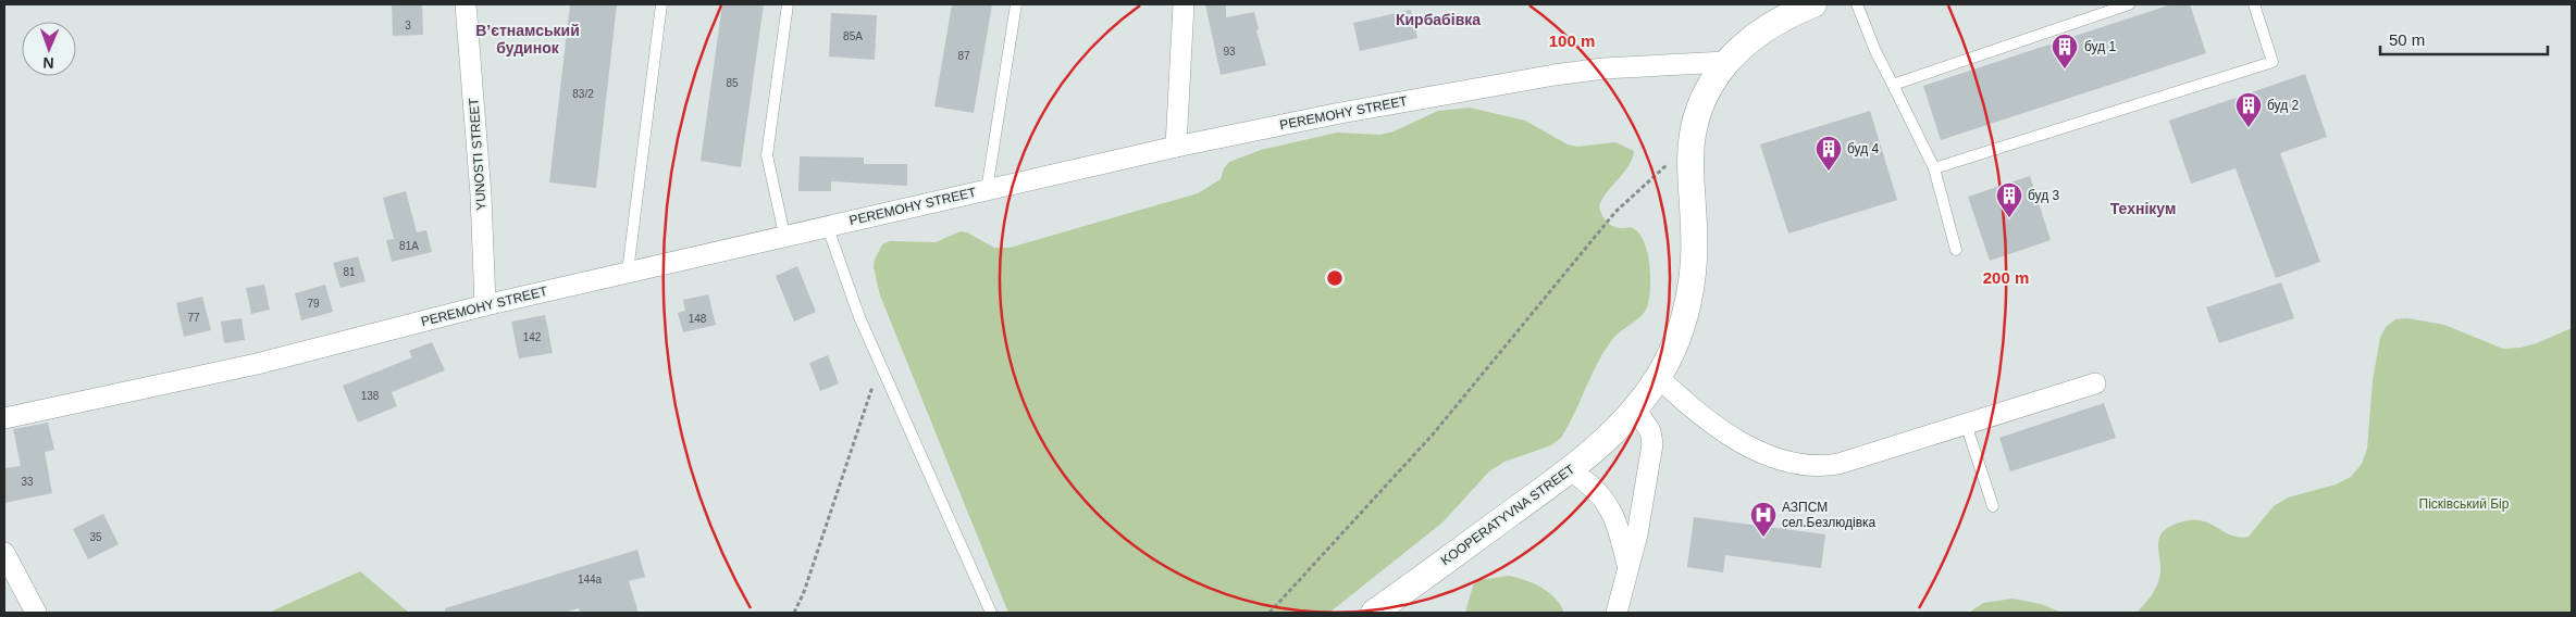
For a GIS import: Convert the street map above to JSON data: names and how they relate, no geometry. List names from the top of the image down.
{
  "streets": {
    "street": ["PEREMOHY STREET", "YUNOSTI STREET", "KOOPERATYVNA STREET"]
  },
  "crossings": [
    ["PEREMOHY STREET", "YUNOSTI STREET"],
    ["PEREMOHY STREET", "KOOPERATYVNA STREET"]
  ],
  "districts": ["Кирбабівка", "В’єтнамський будинок", "Технікум"],
  "parks": ["Пісківський Бір"],
  "places": {
    "building": [
      "буд 1",
      "буд 2",
      "буд 4",
      "буд 3"
    ],
    "hospital": ["АЗПСМ сел.Безлюдівка"]
  },
  "house_numbers": [
    "3",
    "85А",
    "93",
    "87",
    "85",
    "83/2",
    "81А",
    "81",
    "79",
    "77",
    "148",
    "142",
    "138",
    "33",
    "35",
    "144а"
  ],
  "scale_bar": "50 m",
  "north": "bottom",
  "rings": ["100 m", "200 m"]
}
